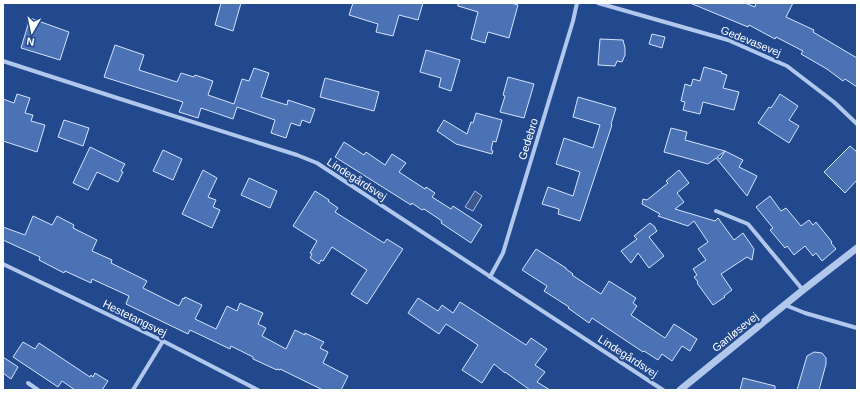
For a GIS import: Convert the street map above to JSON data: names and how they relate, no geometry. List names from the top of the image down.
{
  "streets": {
    "street": [
      "Gedevasevej",
      "Gedebro",
      "Lindegårdsvej",
      "Hestetangsvej",
      "Ganløsevej"
    ]
  },
  "crossings": [
    ["Gedebro", "Lindegårdsvej"]
  ],
  "north": "bottom"
}
